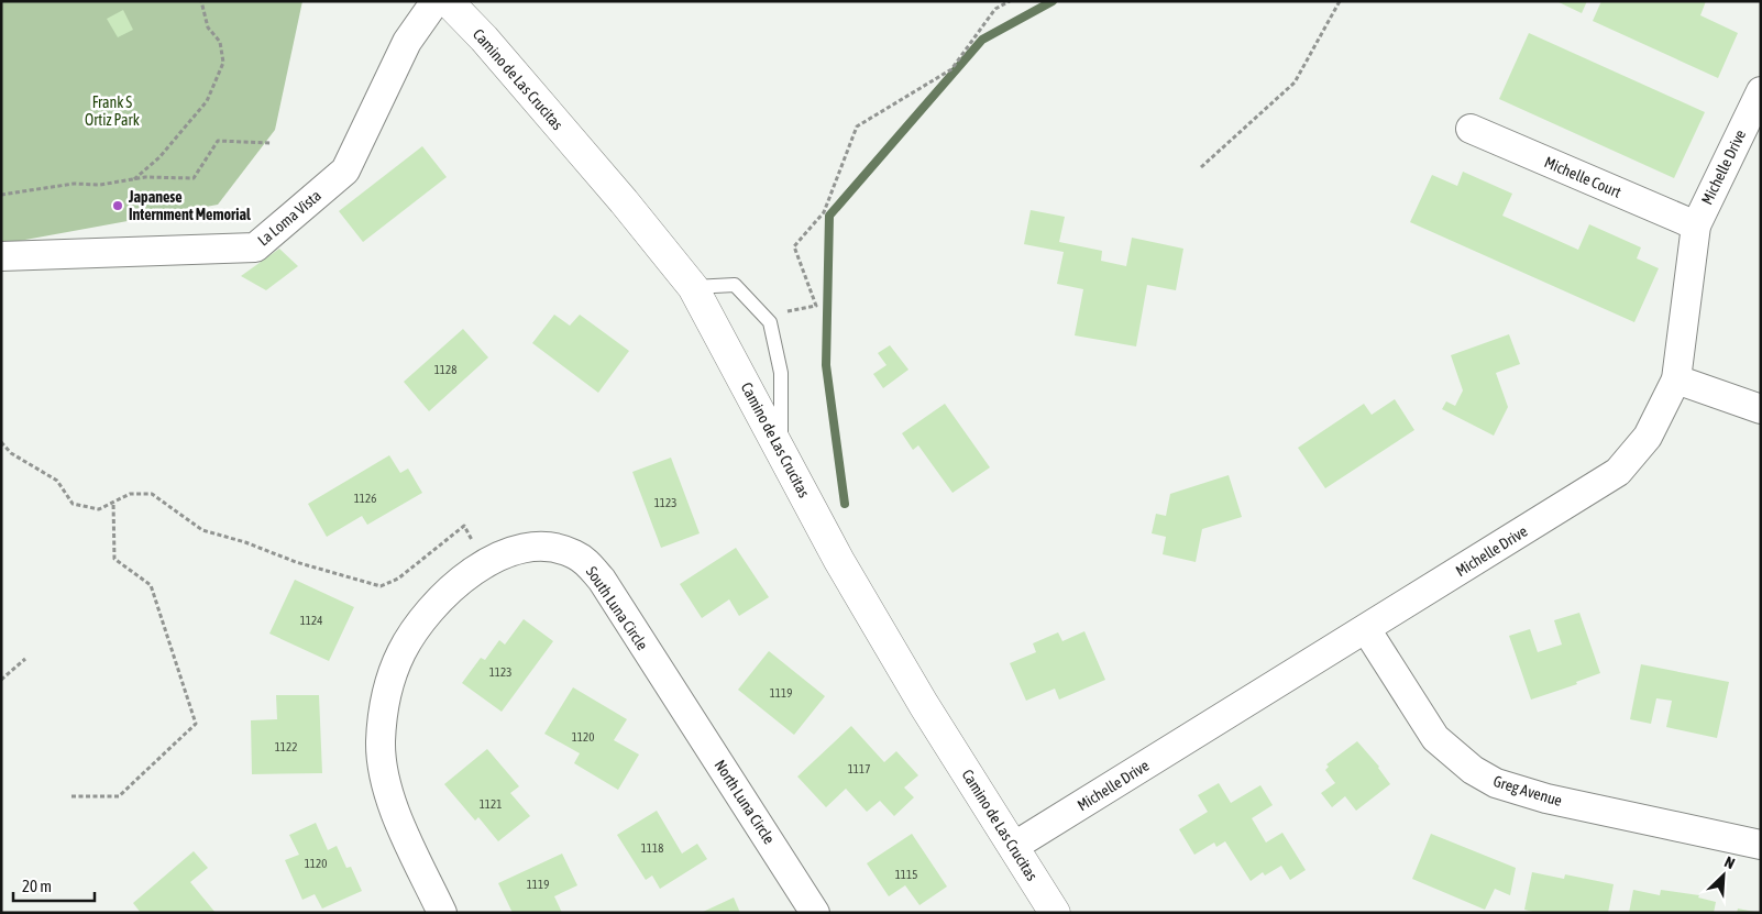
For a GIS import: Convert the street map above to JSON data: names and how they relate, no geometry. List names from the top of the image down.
{
  "streets": {
    "street": [
      "Camino de Las Crucitas",
      "Michelle Drive",
      "Michelle Court",
      "La Loma Vista",
      "South Luna Circle",
      "Greg Avenue",
      "North Luna Circle"
    ]
  },
  "crossings": [
    ["Camino de Las Crucitas", "Michelle Drive"],
    ["Michelle Drive", "Michelle Court"],
    ["Michelle Drive", "Greg Avenue"],
    ["South Luna Circle", "North Luna Circle"]
  ],
  "parks": ["Frank S Ortiz Park"],
  "places": ["Japanese Internment Memorial"],
  "house_numbers": [
    "1128",
    "1126",
    "1123",
    "1124",
    "1123",
    "1119",
    "1120",
    "1122",
    "1117",
    "1121",
    "1118",
    "1120",
    "1115",
    "1119"
  ],
  "scale_bar": "20 m",
  "north": "top right"
}
